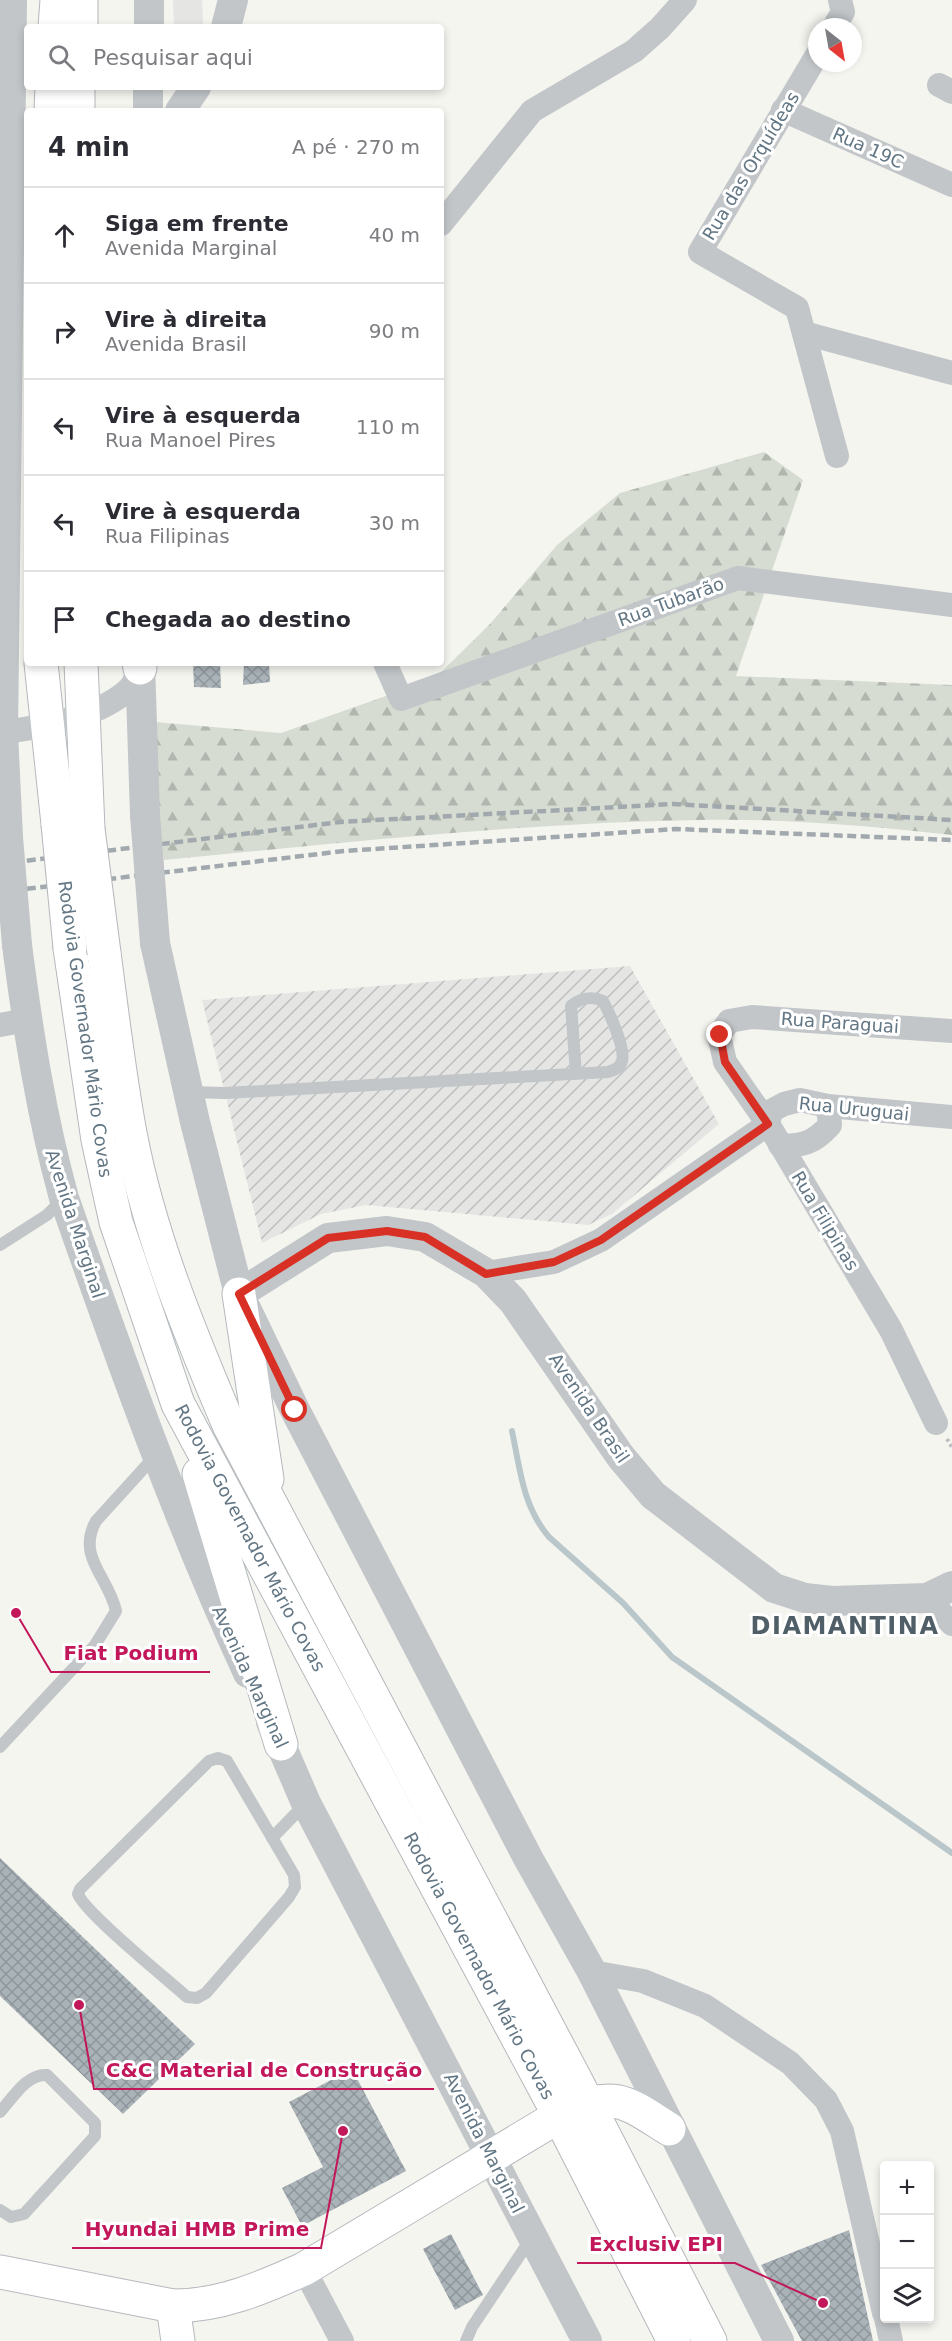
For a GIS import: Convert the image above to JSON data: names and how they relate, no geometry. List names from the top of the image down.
{
  "streets": {
    "main road": ["Rodovia Governador Mário Covas"],
    "street": [
      "Rua 19C",
      "Rua das Orquídeas",
      "Rua Tubarão",
      "Rua Paraguai",
      "Rua Uruguai",
      "Rua Filipinas",
      "Avenida Marginal",
      "Avenida Brasil"
    ]
  },
  "crossings": [
    ["Rua 19C", "Rua das Orquídeas"],
    ["Rua Paraguai", "Rua Filipinas"],
    ["Rua Uruguai", "Rua Filipinas"],
    ["Rua Uruguai", "Avenida Brasil"]
  ],
  "districts": ["DIAMANTINA"],
  "places": [
    "Fiat Podium",
    "C&C Material de Construção",
    "Hyundai HMB Prime",
    "Exclusiv EPI"
  ],
  "north": "bottom right",
  "page": {
    "search": "Pesquisar aqui",
    "heading": ["4 min", "A pé · 270 m"],
    "list": [
      ["Siga em frente", "Avenida Marginal", "40 m"],
      ["Vire à direita", "Avenida Brasil", "90 m"],
      ["Vire à esquerda", "Rua Manoel Pires", "110 m"],
      ["Vire à esquerda", "Rua Filipinas", "30 m"],
      "Chegada ao destino"
    ],
    "map_buttons": ["+", "−"]
  }
}
